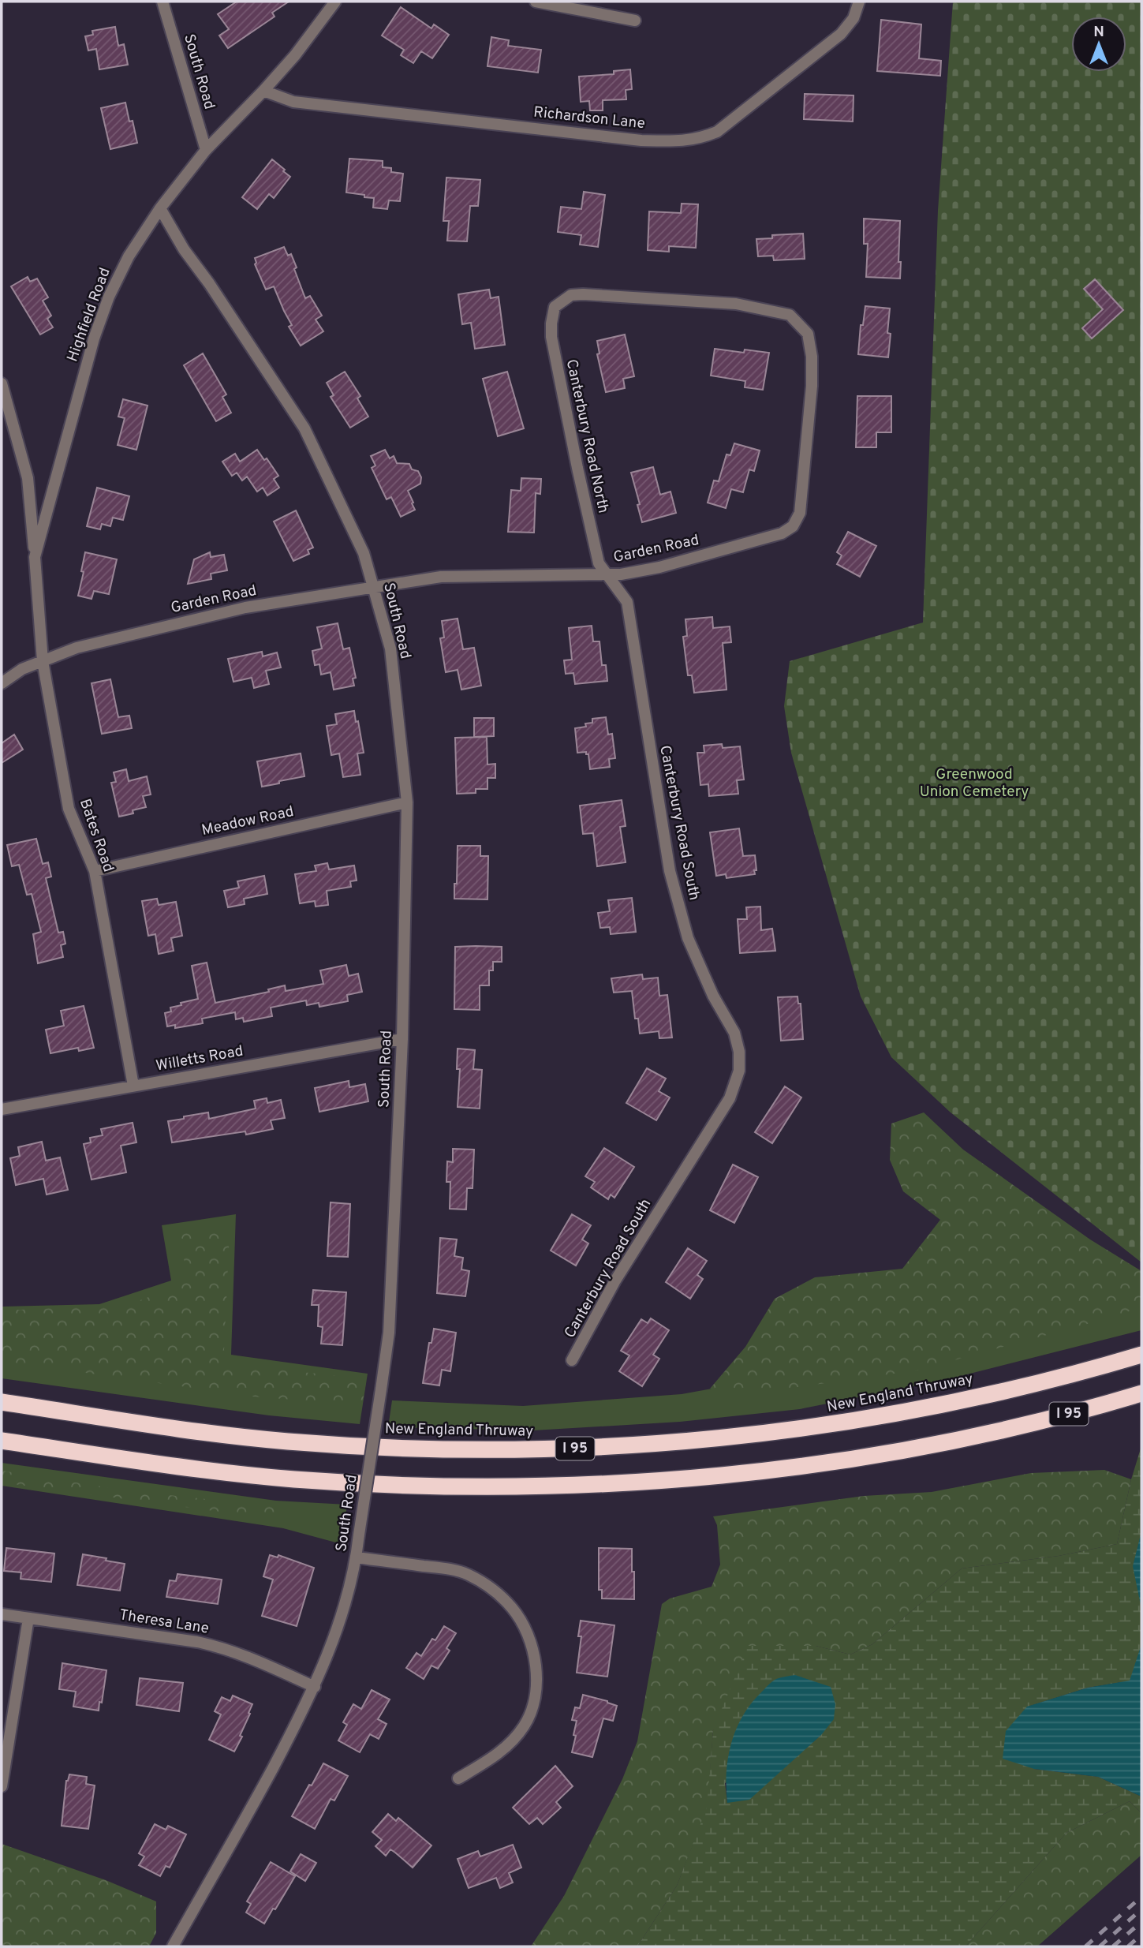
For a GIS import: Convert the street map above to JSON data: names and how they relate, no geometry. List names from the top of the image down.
{
  "streets": {
    "highway": ["New England Thruway", "I 95"],
    "street": [
      "South Road",
      "Richardson Lane",
      "Highfield Road",
      "Canterbury Road North",
      "Garden Road",
      "Meadow Road",
      "Canterbury Road South",
      "Bates Road",
      "Willetts Road",
      "Theresa Lane"
    ]
  },
  "crossings": [
    ["South Road", "Highfield Road"],
    ["South Road", "Garden Road"],
    ["South Road", "Meadow Road"],
    ["South Road", "Willetts Road"],
    ["South Road", "Theresa Lane"],
    ["Richardson Lane", "Highfield Road"],
    ["Highfield Road", "Garden Road"],
    ["Highfield Road", "Bates Road"],
    ["Canterbury Road North", "Garden Road"],
    ["Canterbury Road North", "Canterbury Road South"],
    ["Garden Road", "Canterbury Road South"],
    ["Garden Road", "Bates Road"],
    ["Meadow Road", "Bates Road"],
    ["Bates Road", "Willetts Road"]
  ],
  "parks": ["Greenwood Union Cemetery"],
  "north": "top"
}
